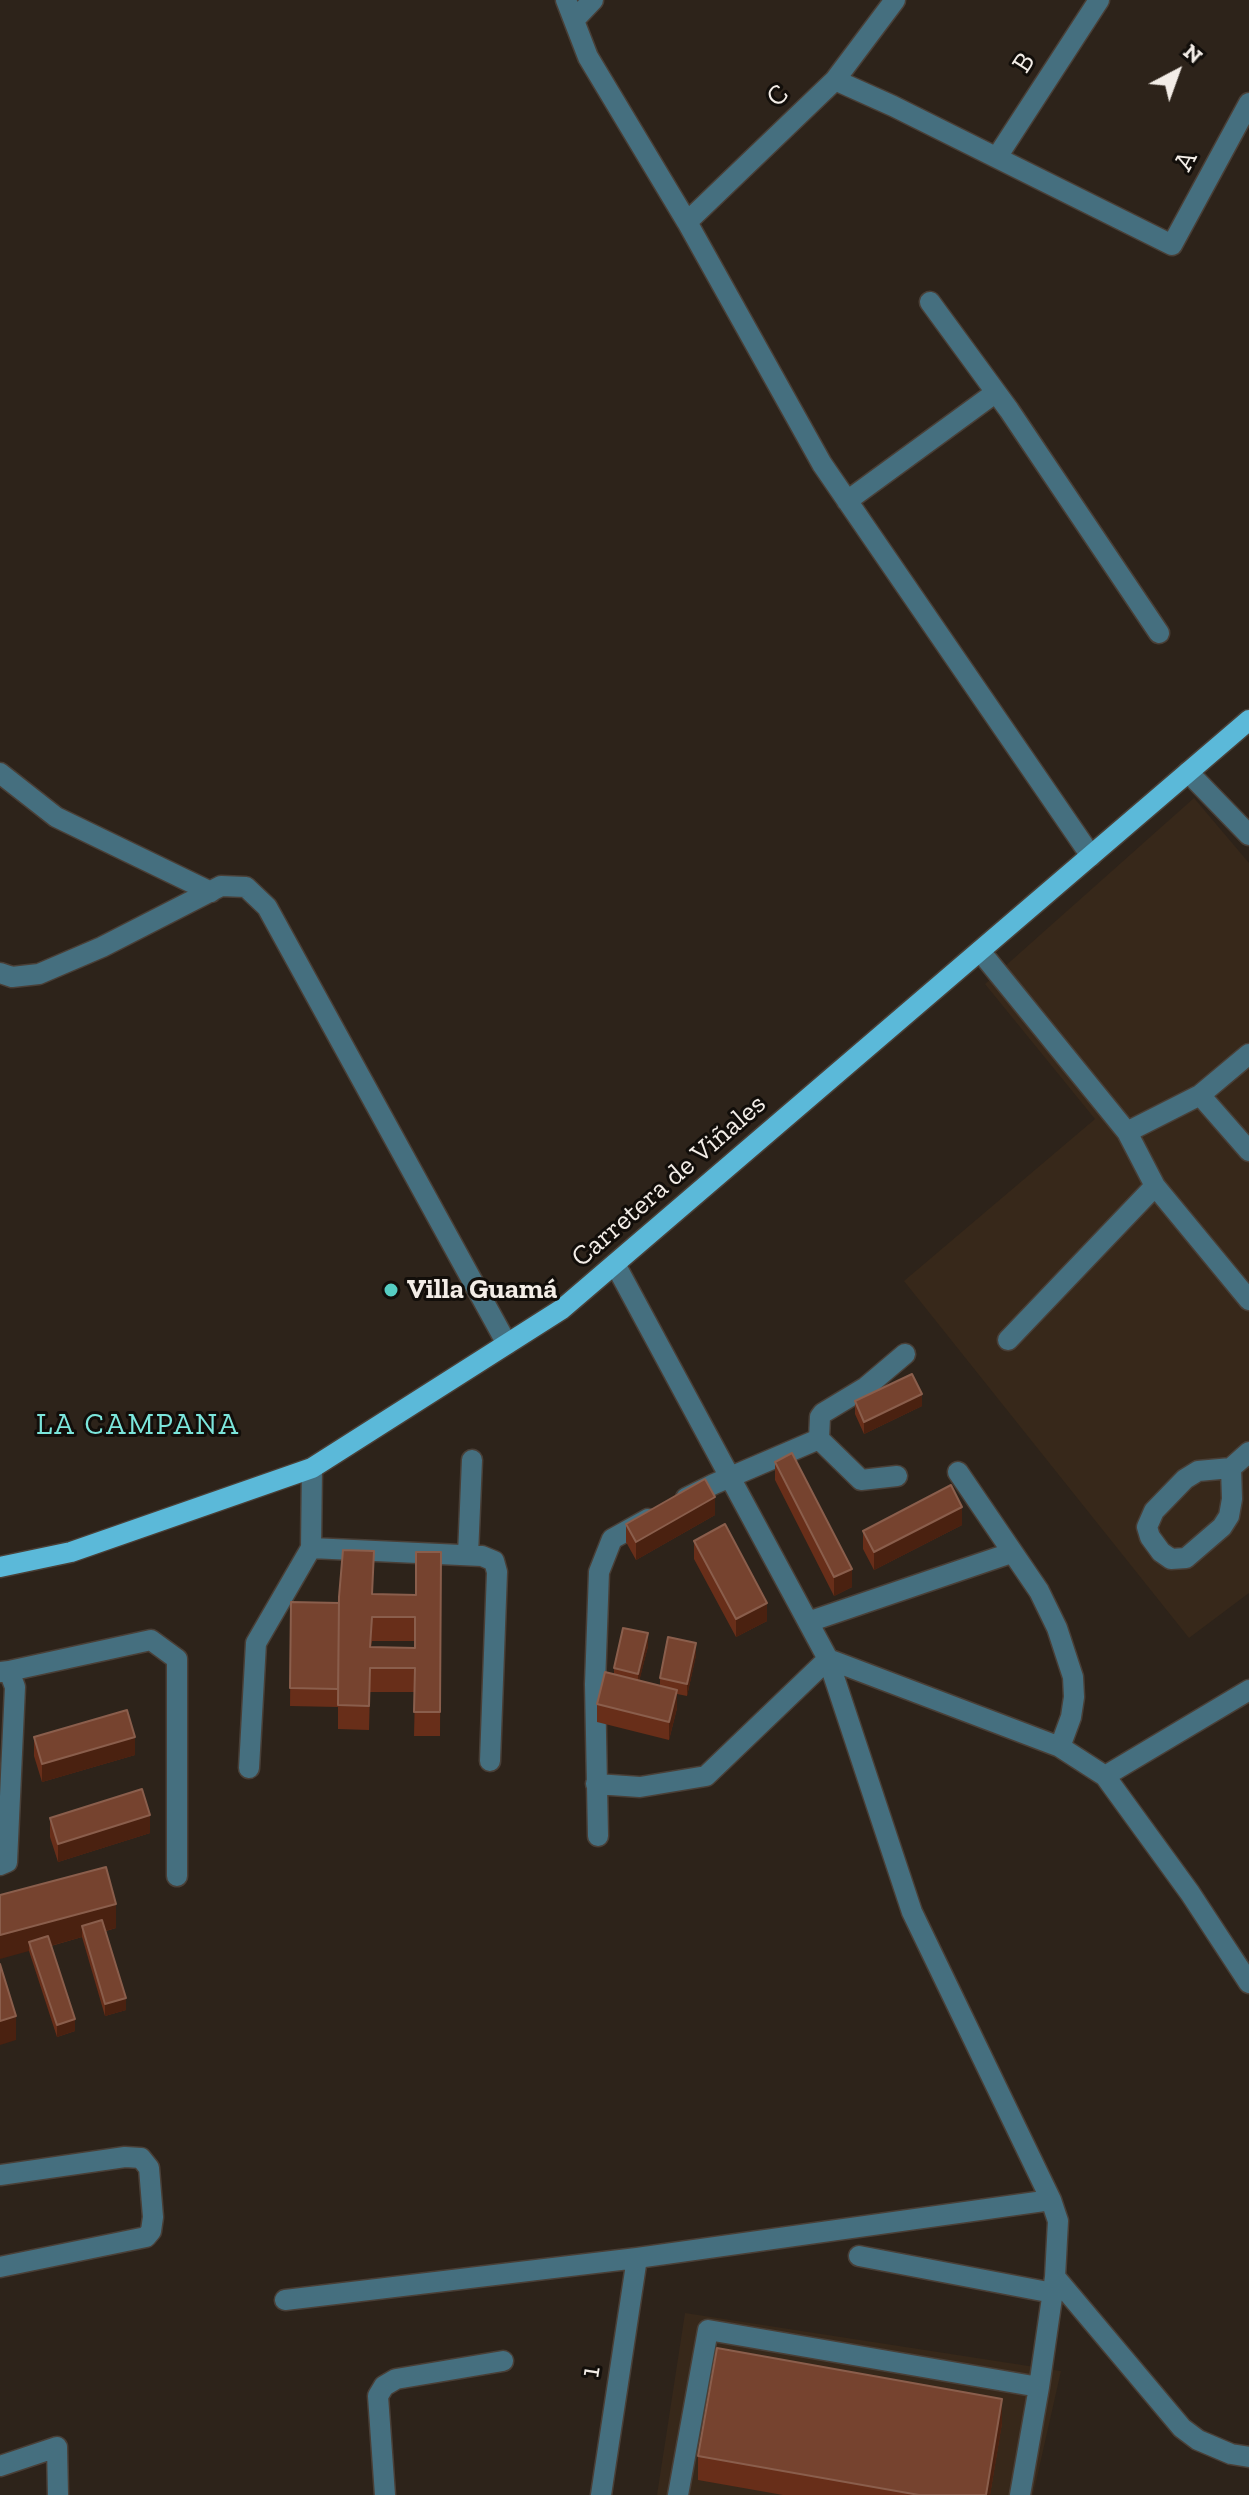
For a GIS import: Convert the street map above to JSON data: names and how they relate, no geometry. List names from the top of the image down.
{
  "streets": {
    "main road": ["Carretera de Viñales"],
    "street": [
      "B",
      "C",
      "A",
      "1"
    ]
  },
  "crossings": [
    ["B", "A"]
  ],
  "districts": ["LA CAMPANA"],
  "places": ["Villa Guamá"],
  "north": "top right"
}
